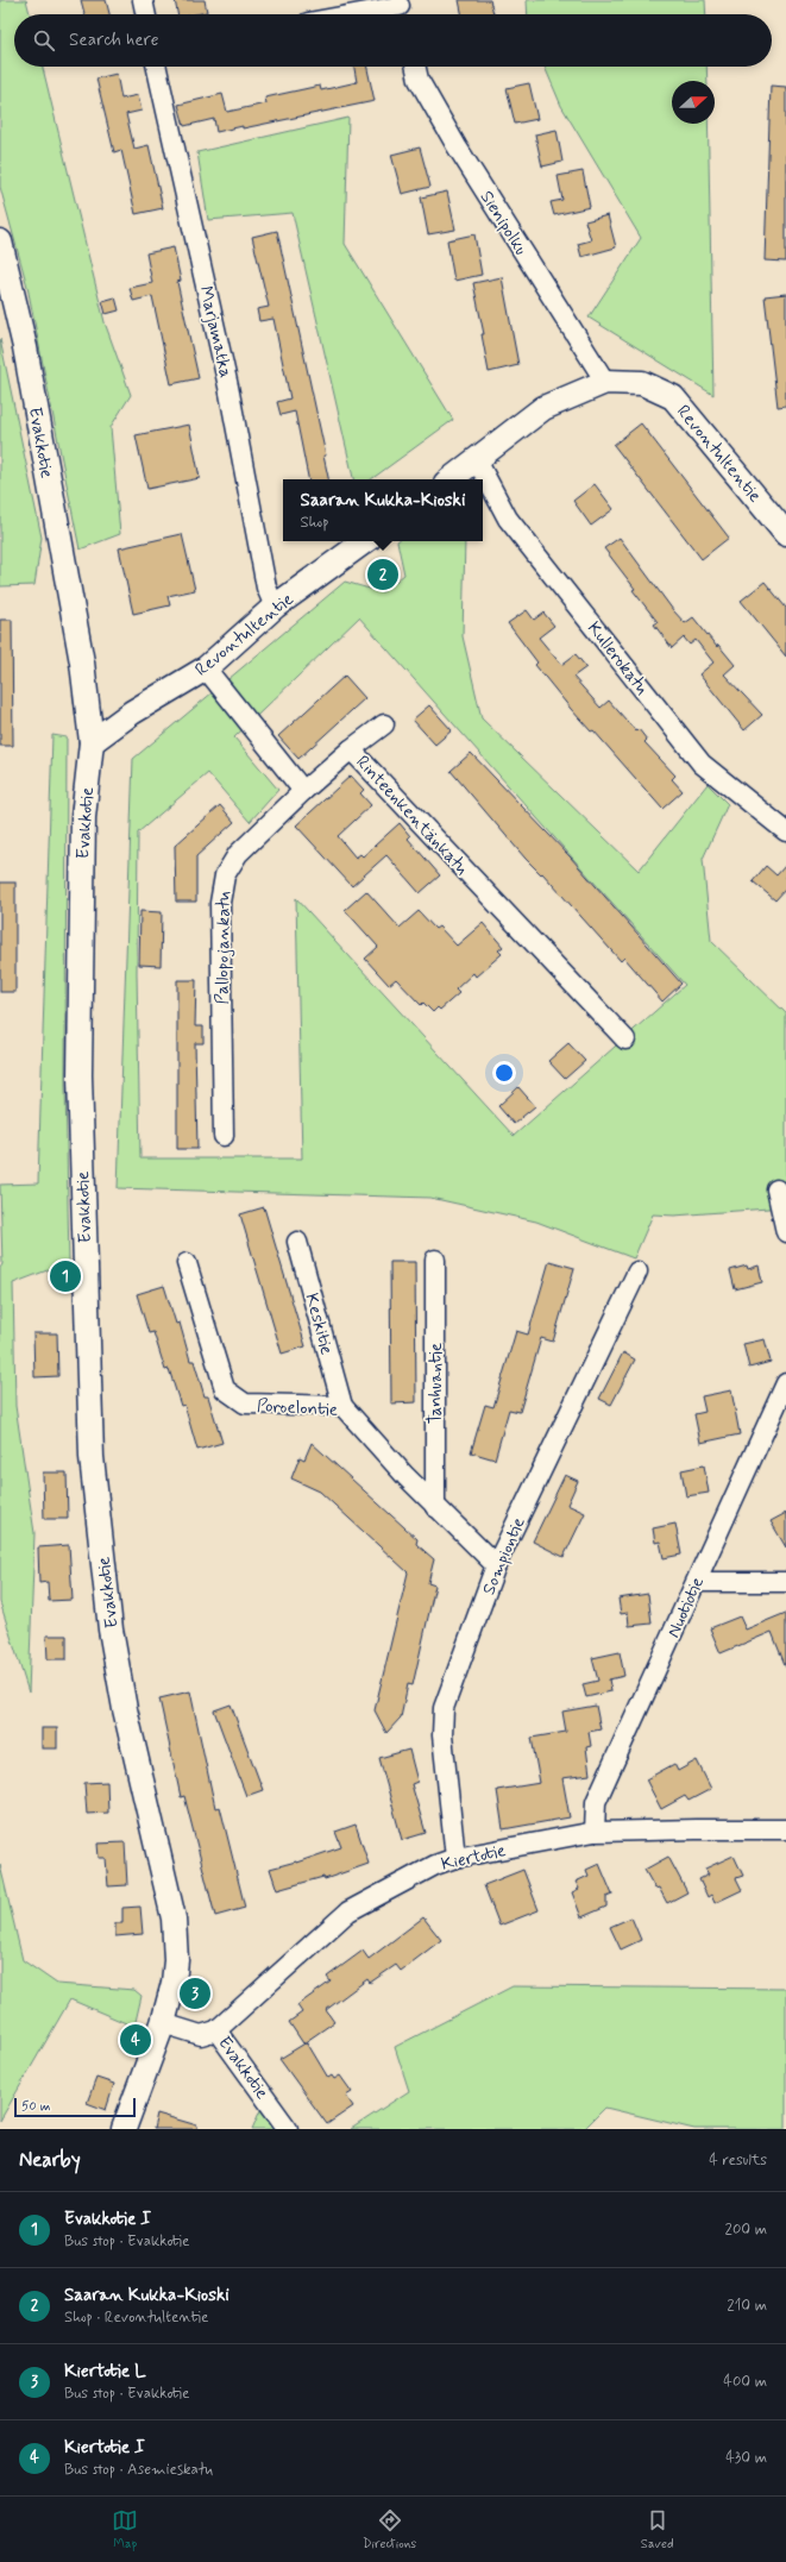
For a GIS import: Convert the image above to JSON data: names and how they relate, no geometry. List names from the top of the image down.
{
  "streets": {
    "street": [
      "Sienipolku",
      "Marjamatka",
      "Evakkotie",
      "Revontultentie",
      "Kullerokatu",
      "Rinteenkentänkatu",
      "Pallopojankatu",
      "Keskitie",
      "Tanhuantie",
      "Poroelontie",
      "Sompiontie",
      "Nuotiotie",
      "Kiertotie"
    ]
  },
  "crossings": [
    ["Sienipolku", "Revontultentie"],
    ["Marjamatka", "Revontultentie"],
    ["Evakkotie", "Revontultentie"],
    ["Evakkotie", "Kiertotie"],
    ["Revontultentie", "Kullerokatu"],
    ["Rinteenkentänkatu", "Pallopojankatu"],
    ["Keskitie", "Poroelontie"],
    ["Tanhuantie", "Poroelontie"],
    ["Poroelontie", "Sompiontie"],
    ["Sompiontie", "Kiertotie"],
    ["Nuotiotie", "Kiertotie"]
  ],
  "scale_bar": "50 m",
  "north": "right",
  "page": {
    "search": "Search here",
    "popup": ["Saaran Kukka-Kioski", "Shop"],
    "pins": [
      "2",
      "1",
      "3",
      "4"
    ],
    "scale": "50 m",
    "heading": ["Nearby", "4 results"],
    "list": [
      {
        "mark": "1",
        "name": "Evakkotie I",
        "note": "Bus stop · Evakkotie",
        "value": "200 m"
      },
      {
        "mark": "2",
        "name": "Saaran Kukka-Kioski",
        "note": "Shop · Revontultentie",
        "value": "210 m"
      },
      {
        "mark": "3",
        "name": "Kiertotie L",
        "note": "Bus stop · Evakkotie",
        "value": "400 m"
      },
      {
        "mark": "4",
        "name": "Kiertotie I",
        "note": "Bus stop · Asemieskatu",
        "value": "430 m"
      }
    ],
    "nav": ["Map", "Directions", "Saved"]
  }
}
